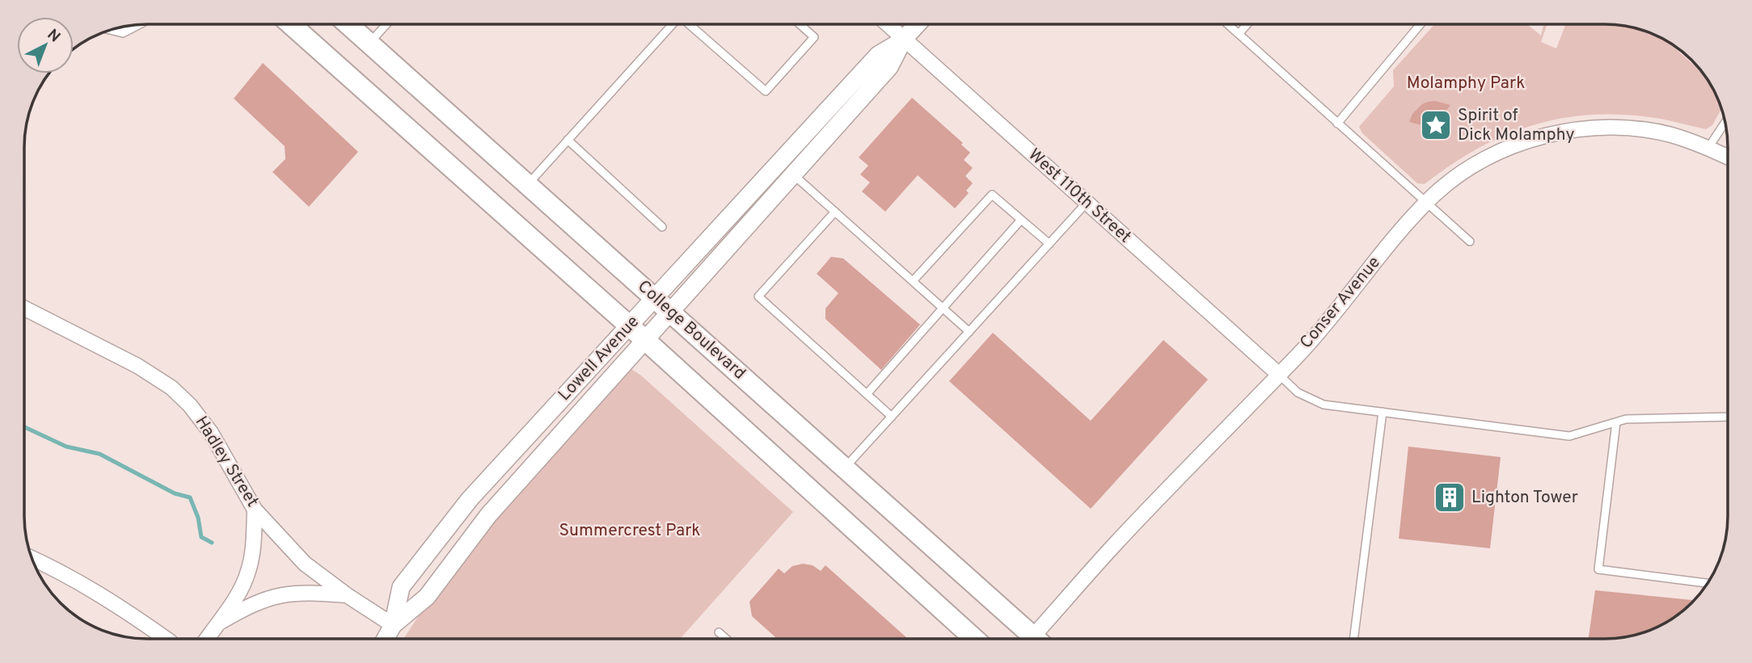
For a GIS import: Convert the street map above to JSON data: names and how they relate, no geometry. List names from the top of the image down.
{
  "streets": {
    "main road": ["College Boulevard"],
    "street": [
      "West 110th Street",
      "Conser Avenue",
      "Lowell Avenue",
      "Hadley Street"
    ]
  },
  "crossings": [
    ["West 110th Street", "Conser Avenue"],
    ["West 110th Street", "Lowell Avenue"],
    ["College Boulevard", "Lowell Avenue"],
    ["Lowell Avenue", "Hadley Street"]
  ],
  "parks": ["Molamphy Park", "Summercrest Park"],
  "places": {
    "place": ["Spirit of Dick Molamphy"],
    "building": ["Lighton Tower"]
  },
  "north": "top right"
}
